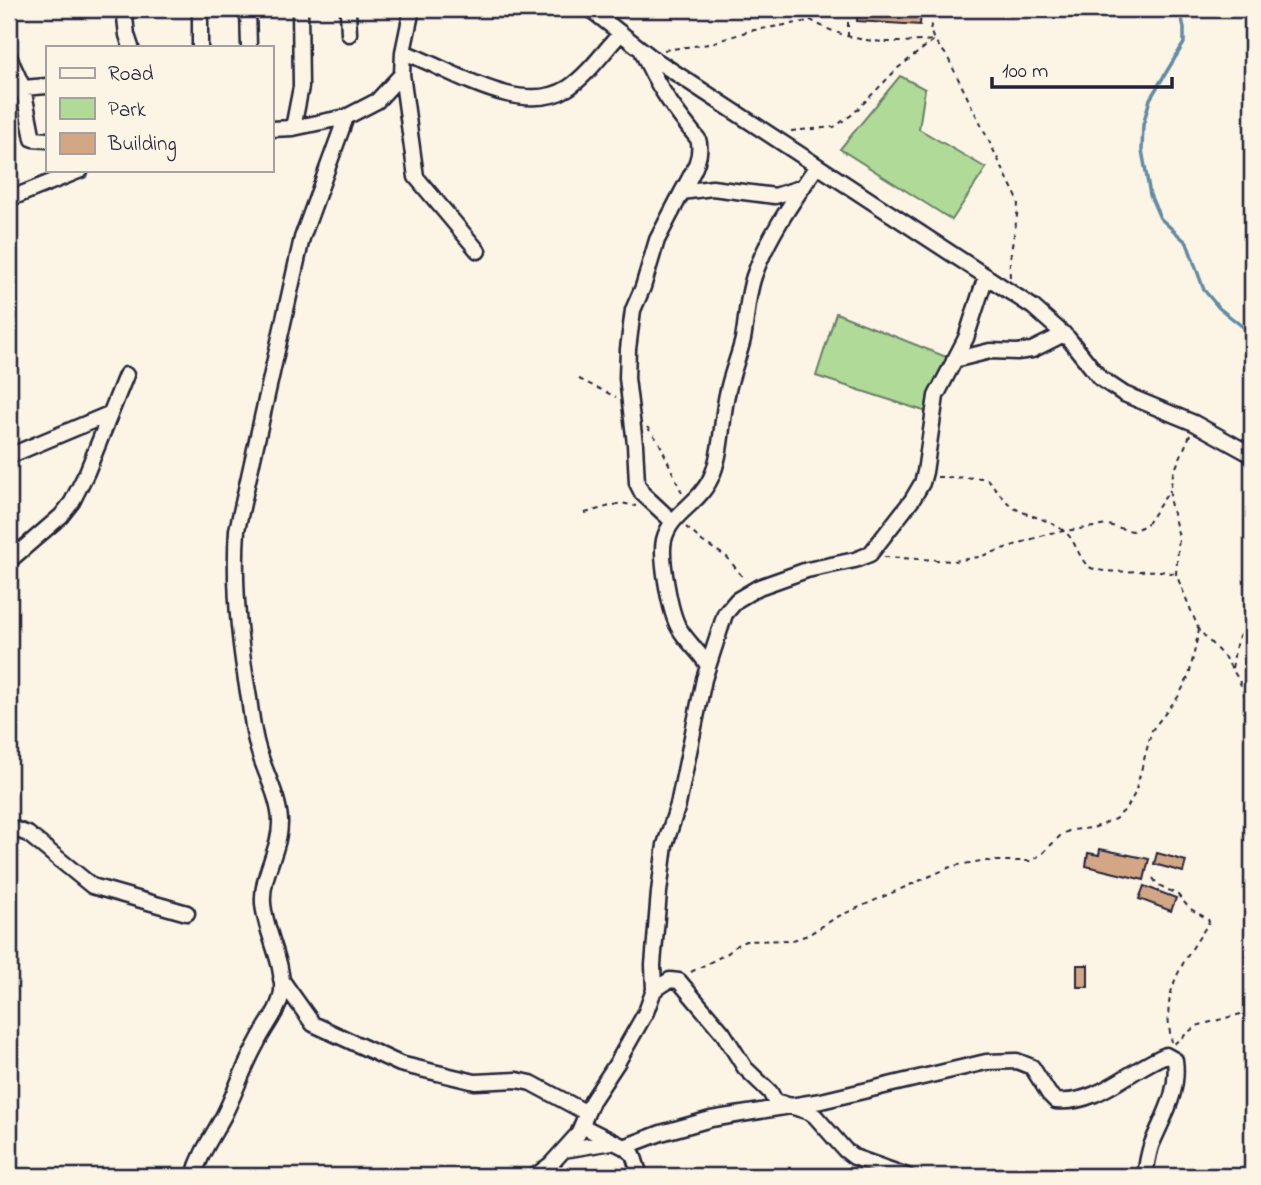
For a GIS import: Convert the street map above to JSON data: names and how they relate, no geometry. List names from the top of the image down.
{
  "legend": ["Road", "Park", "Building"],
  "scale_bar": "100 m"
}
